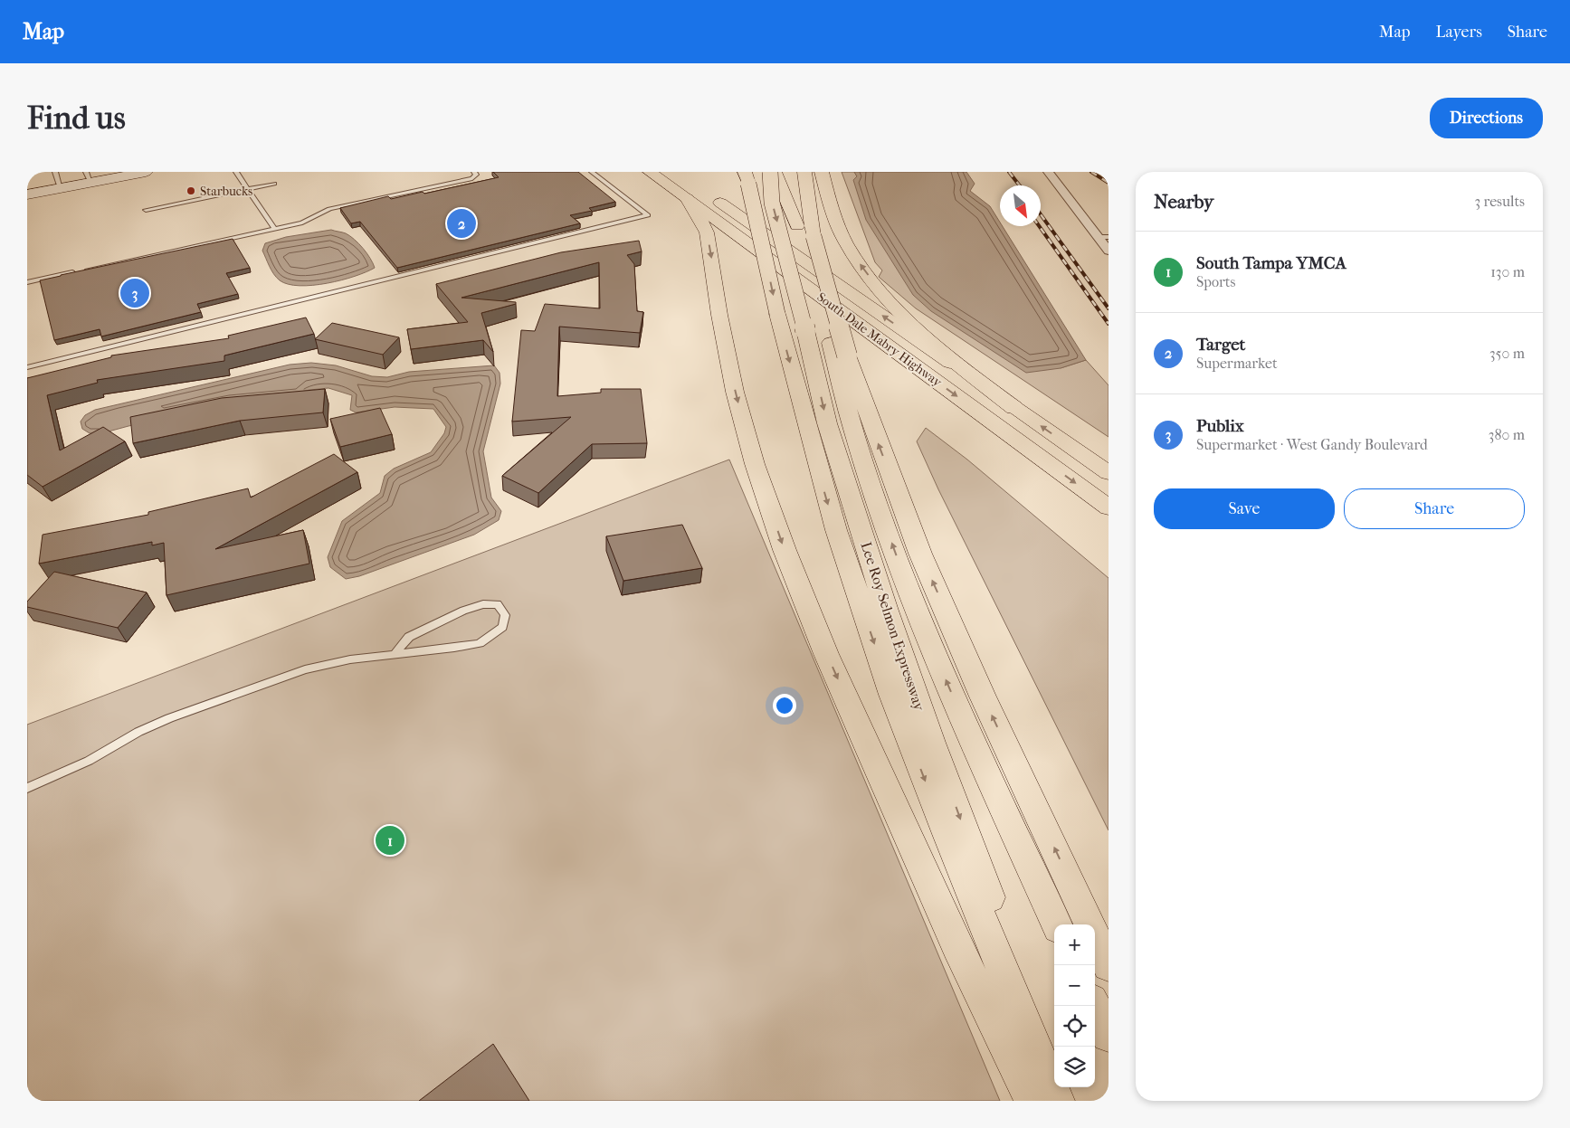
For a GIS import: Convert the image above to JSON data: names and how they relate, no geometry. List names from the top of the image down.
{
  "streets": {
    "main road": ["South Dale Mabry Highway", "Lee Roy Selmon Expressway"]
  },
  "places": ["Starbucks"],
  "north": "bottom right",
  "page": {
    "header": "Map",
    "nav": ["Map", "Layers", "Share"],
    "buttons": [
      "Directions",
      ["Save", "Share"]
    ],
    "title": "Find us",
    "heading": ["Nearby", "3 results"],
    "pins": ["2", "3", "1"],
    "list": [
      {
        "mark": "1",
        "name": "South Tampa YMCA",
        "note": "Sports",
        "value": "130 m"
      },
      {
        "mark": "2",
        "name": "Target",
        "note": "Supermarket",
        "value": "350 m"
      },
      {
        "mark": "3",
        "name": "Publix",
        "note": "Supermarket · West Gandy Boulevard",
        "value": "380 m"
      }
    ],
    "map_buttons": ["+", "−"]
  }
}
